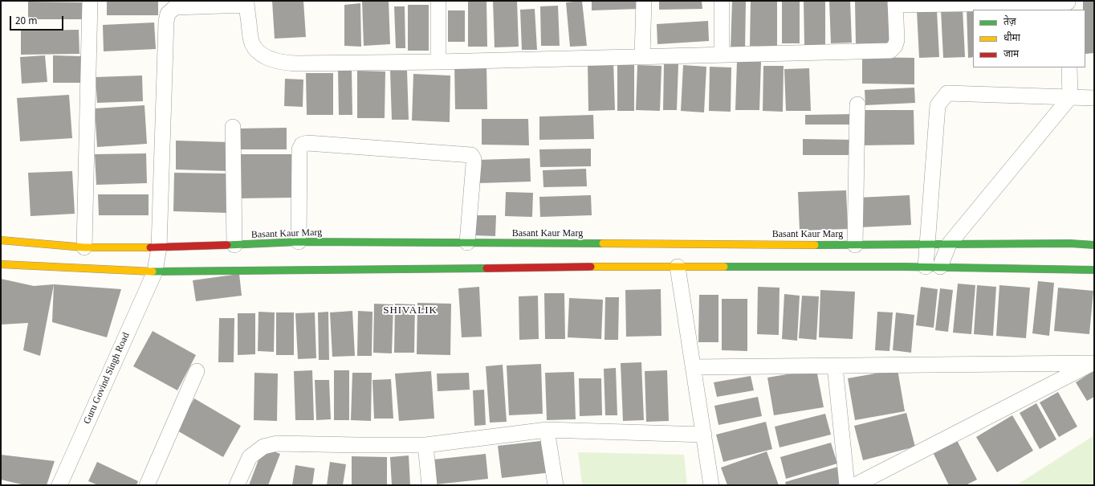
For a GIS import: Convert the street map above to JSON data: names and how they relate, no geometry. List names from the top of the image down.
{
  "streets": {
    "main road": ["Basant Kaur Marg"],
    "street": ["Guru Govind Singh Road"]
  },
  "crossings": [
    ["Basant Kaur Marg", "Guru Govind Singh Road"]
  ],
  "districts": ["SHIVALIK"],
  "legend": ["तेज़", "धीमा", "जाम"],
  "scale_bar": "20 m"
}
